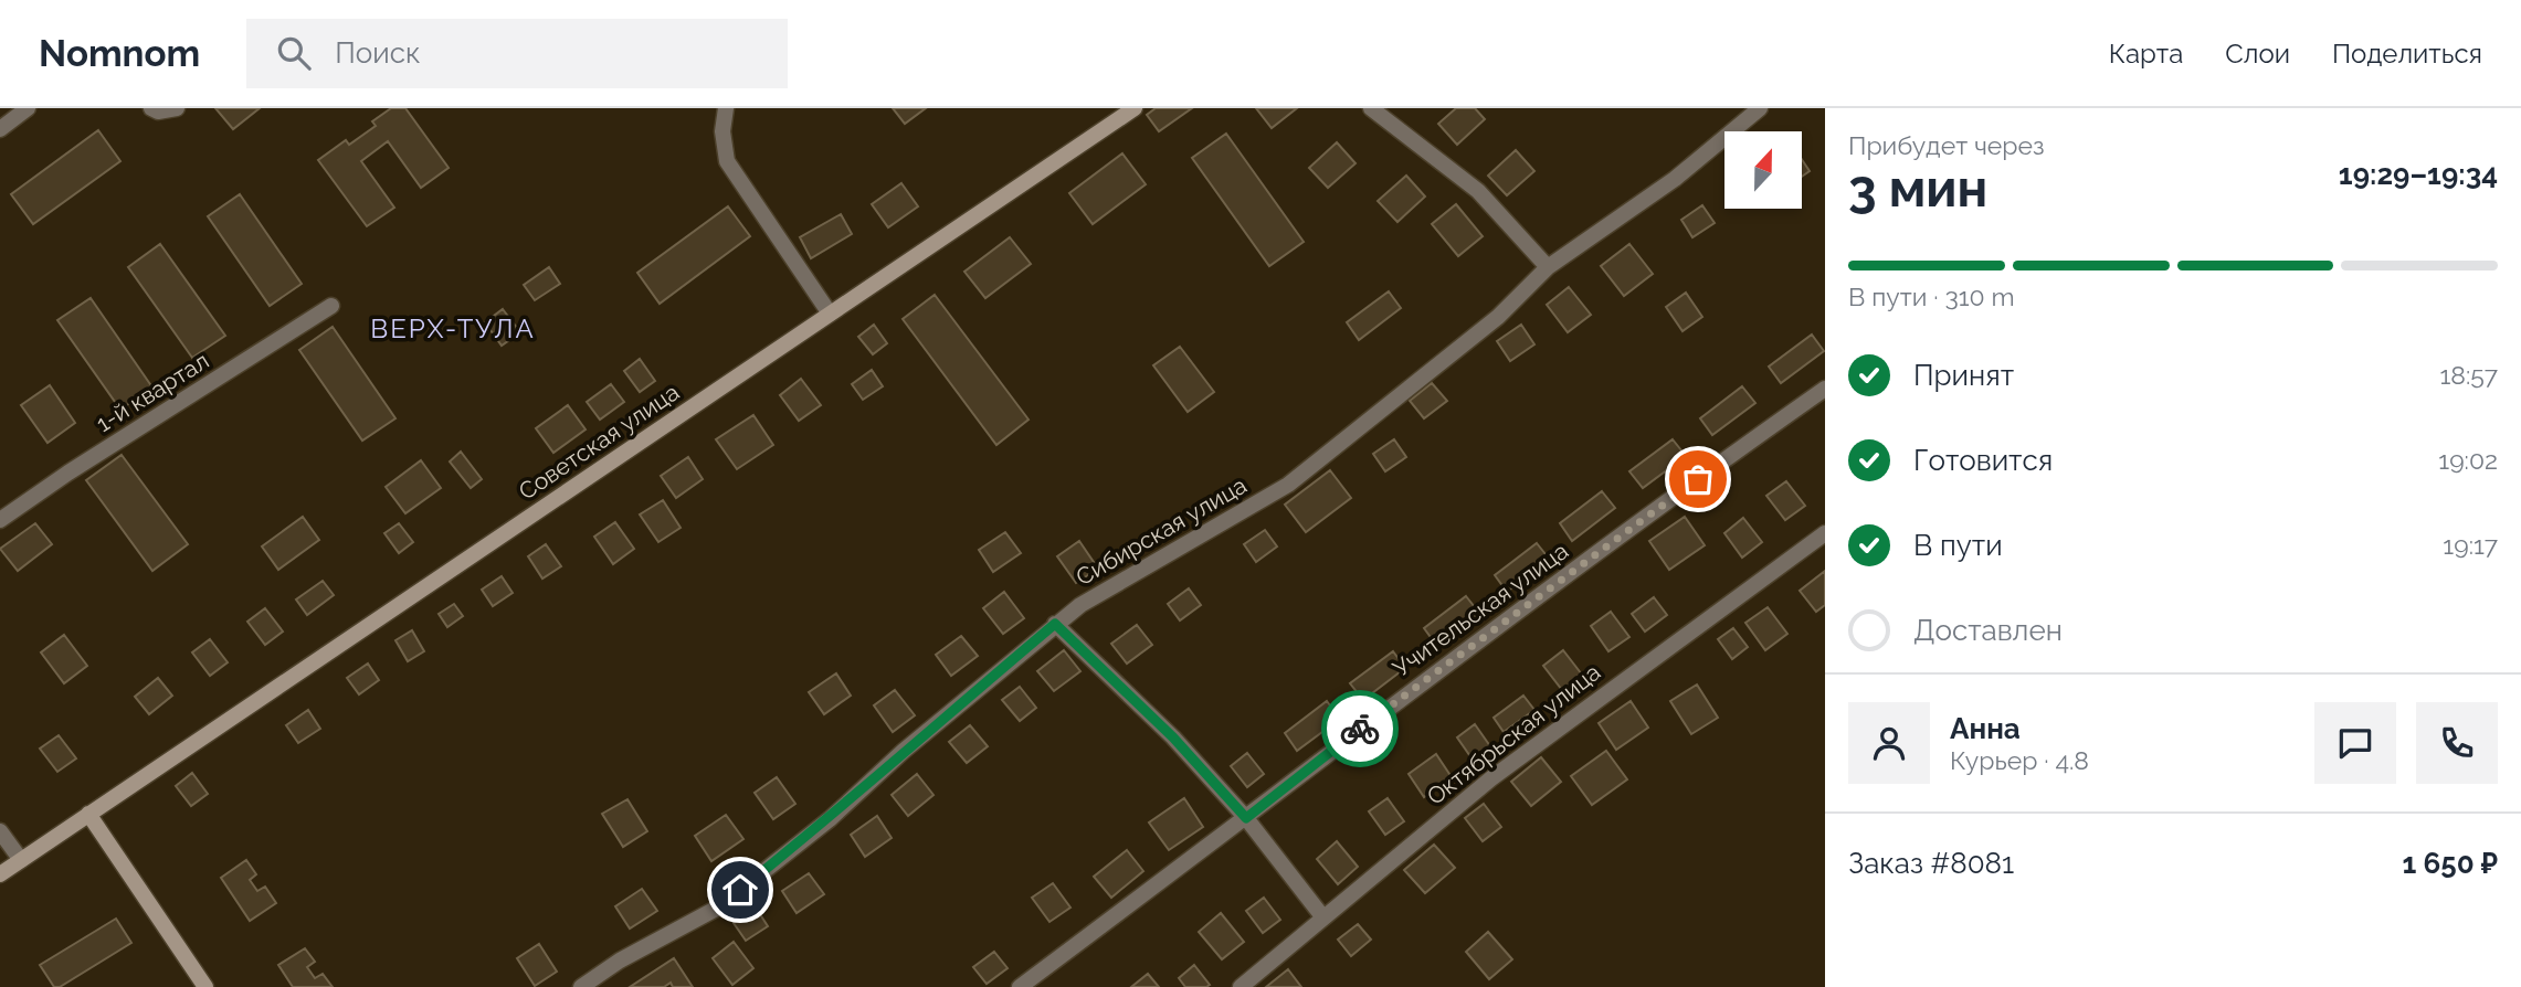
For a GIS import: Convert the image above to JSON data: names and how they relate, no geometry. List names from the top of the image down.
{
  "streets": {
    "main road": ["Советская улица"],
    "street": [
      "1-й квартал",
      "Сибирская улица",
      "Учительская улица",
      "Октябрьская улица"
    ]
  },
  "districts": ["ВЕРХ-ТУЛА"],
  "north": "top",
  "page": {
    "header": "Nomnom",
    "search": "Поиск",
    "nav": ["Карта", "Слои", "Поделиться"],
    "heading": ["3 мин", "Прибудет через", "19:29–19:34"],
    "panel": [
      "Анна",
      "Курьер · 4.8",
      "Заказ #8081",
      "1 650 ₽"
    ],
    "bar": "В пути · 310 m",
    "list": [
      ["Принят", "18:57"],
      ["Готовится", "19:02"],
      ["В пути", "19:17"],
      "Доставлен"
    ]
  }
}
